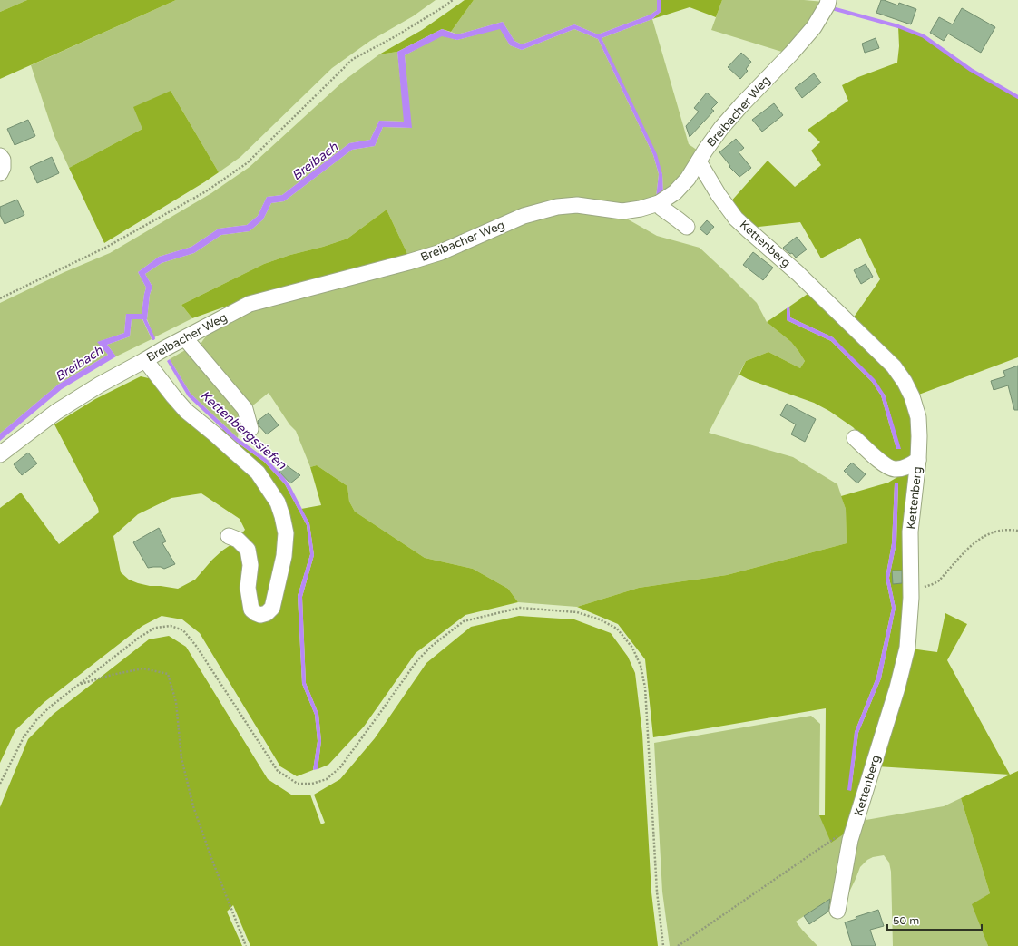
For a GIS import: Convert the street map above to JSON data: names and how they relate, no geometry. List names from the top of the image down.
{
  "streets": {
    "street": ["Breibacher Weg", "Kettenberg"]
  },
  "crossings": [
    ["Breibacher Weg", "Kettenberg"]
  ],
  "water": ["Breibach", "Kettenbergssiefen"],
  "scale_bar": "50 m"
}
